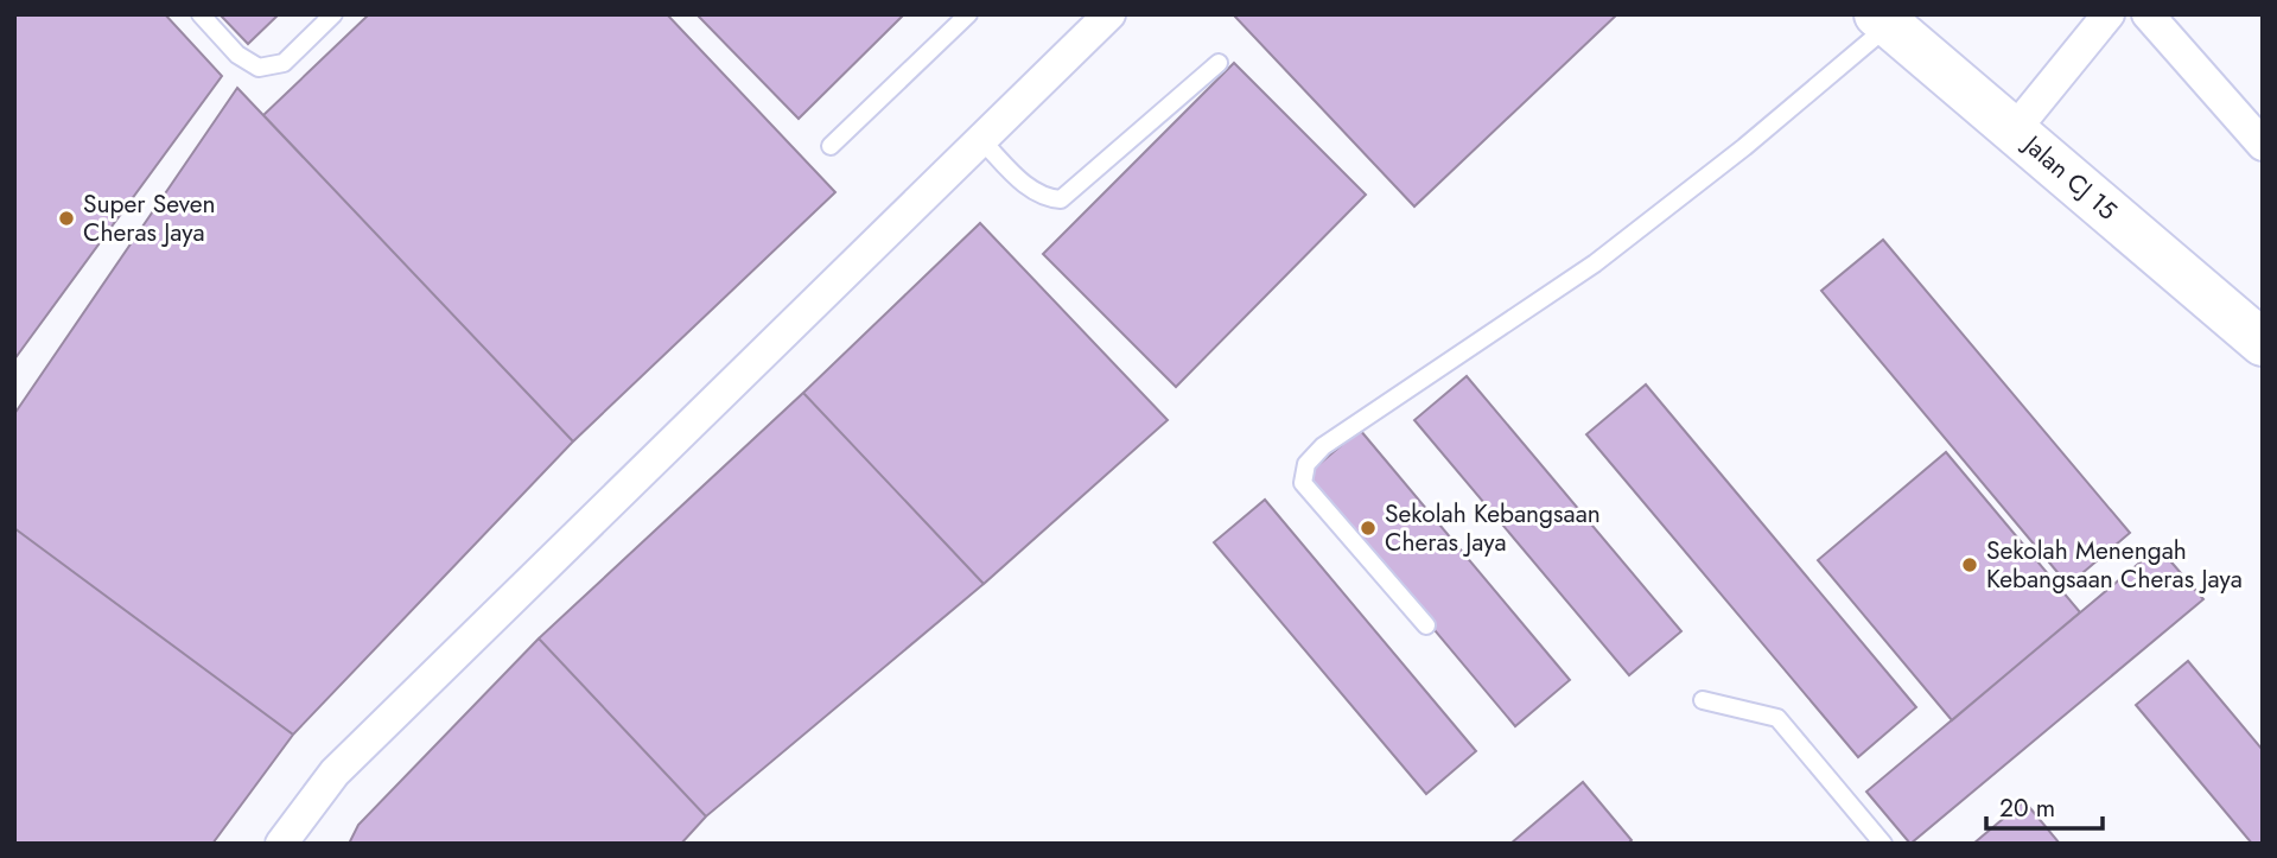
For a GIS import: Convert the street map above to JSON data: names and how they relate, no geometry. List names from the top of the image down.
{
  "streets": {
    "street": ["Jalan CJ 15"]
  },
  "places": ["Super Seven Cheras Jaya", "Sekolah Kebangsaan Cheras Jaya", "Sekolah Menengah Kebangsaan Cheras Jaya"],
  "scale_bar": "20 m"
}
